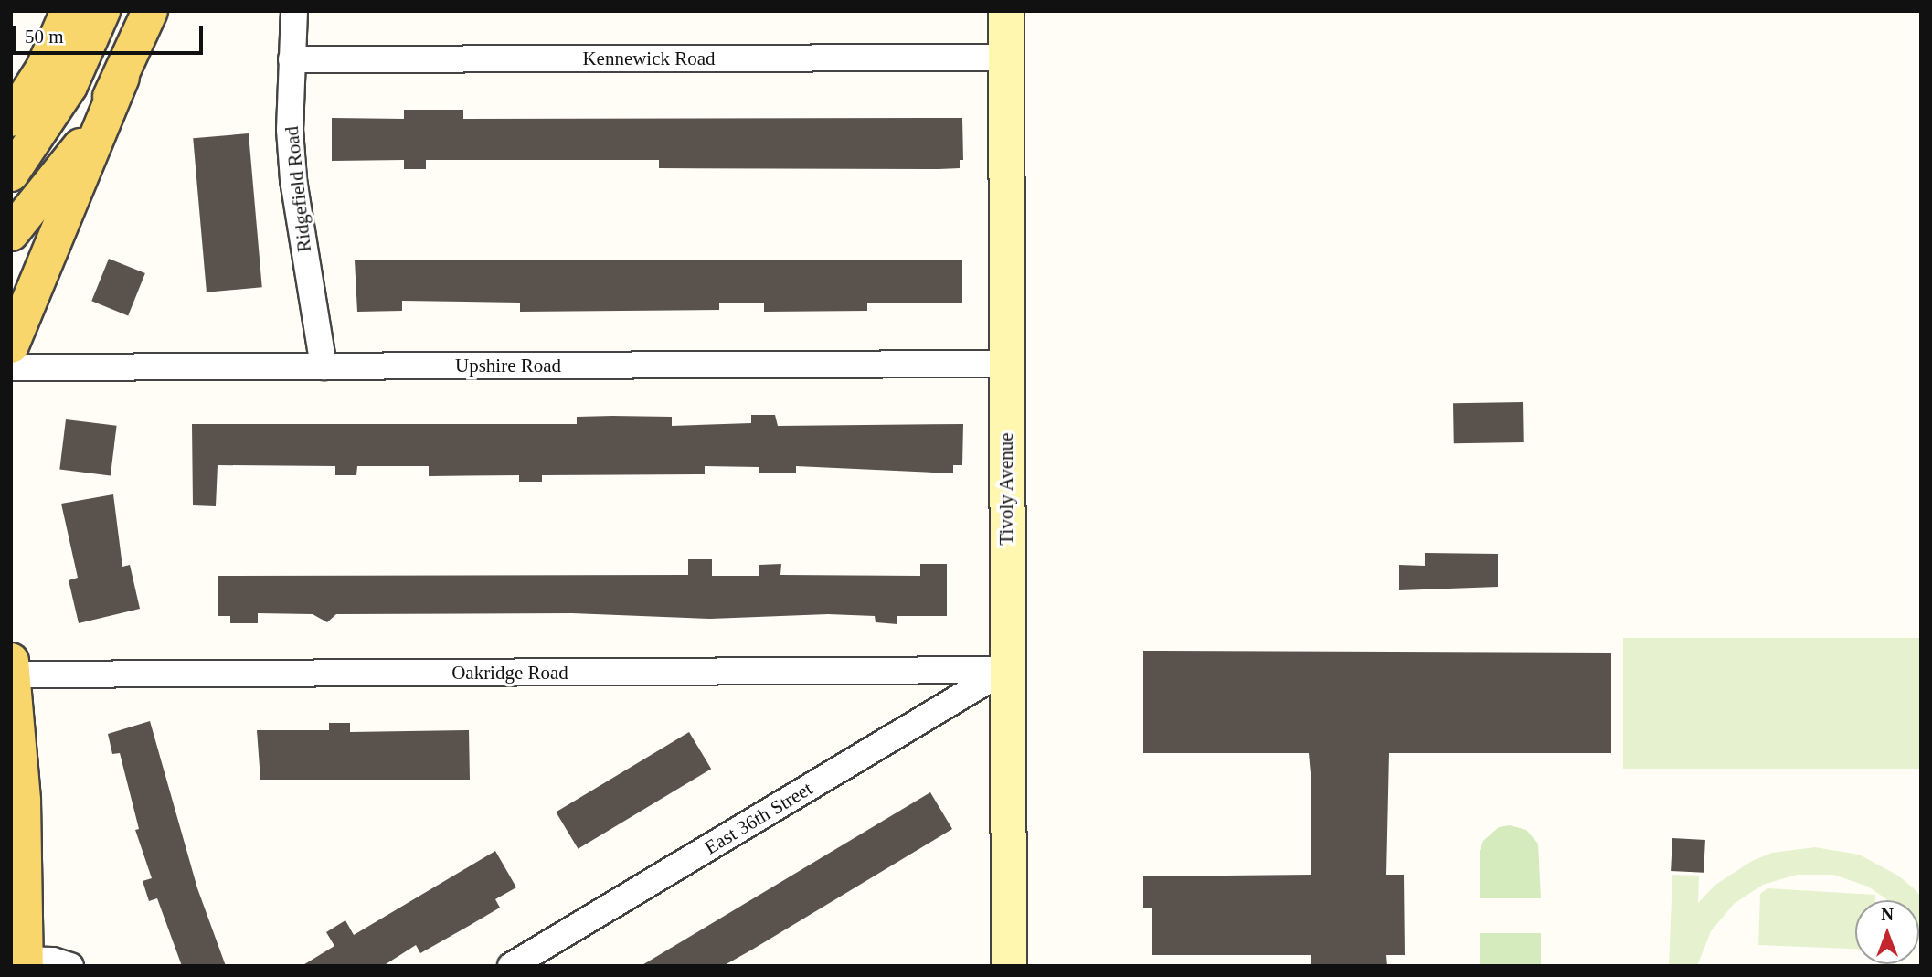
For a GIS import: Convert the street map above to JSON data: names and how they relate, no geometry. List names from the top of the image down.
{
  "streets": {
    "street": [
      "Kennewick Road",
      "Ridgefield Road",
      "Upshire Road",
      "Tivoly Avenue",
      "Oakridge Road",
      "East 36th Street"
    ]
  },
  "crossings": [
    ["Kennewick Road", "Ridgefield Road"],
    ["Kennewick Road", "Tivoly Avenue"],
    ["Ridgefield Road", "Upshire Road"],
    ["Upshire Road", "Tivoly Avenue"],
    ["Tivoly Avenue", "Oakridge Road"],
    ["Tivoly Avenue", "East 36th Street"],
    ["Oakridge Road", "East 36th Street"]
  ],
  "scale_bar": "50 m",
  "north": "top"
}
